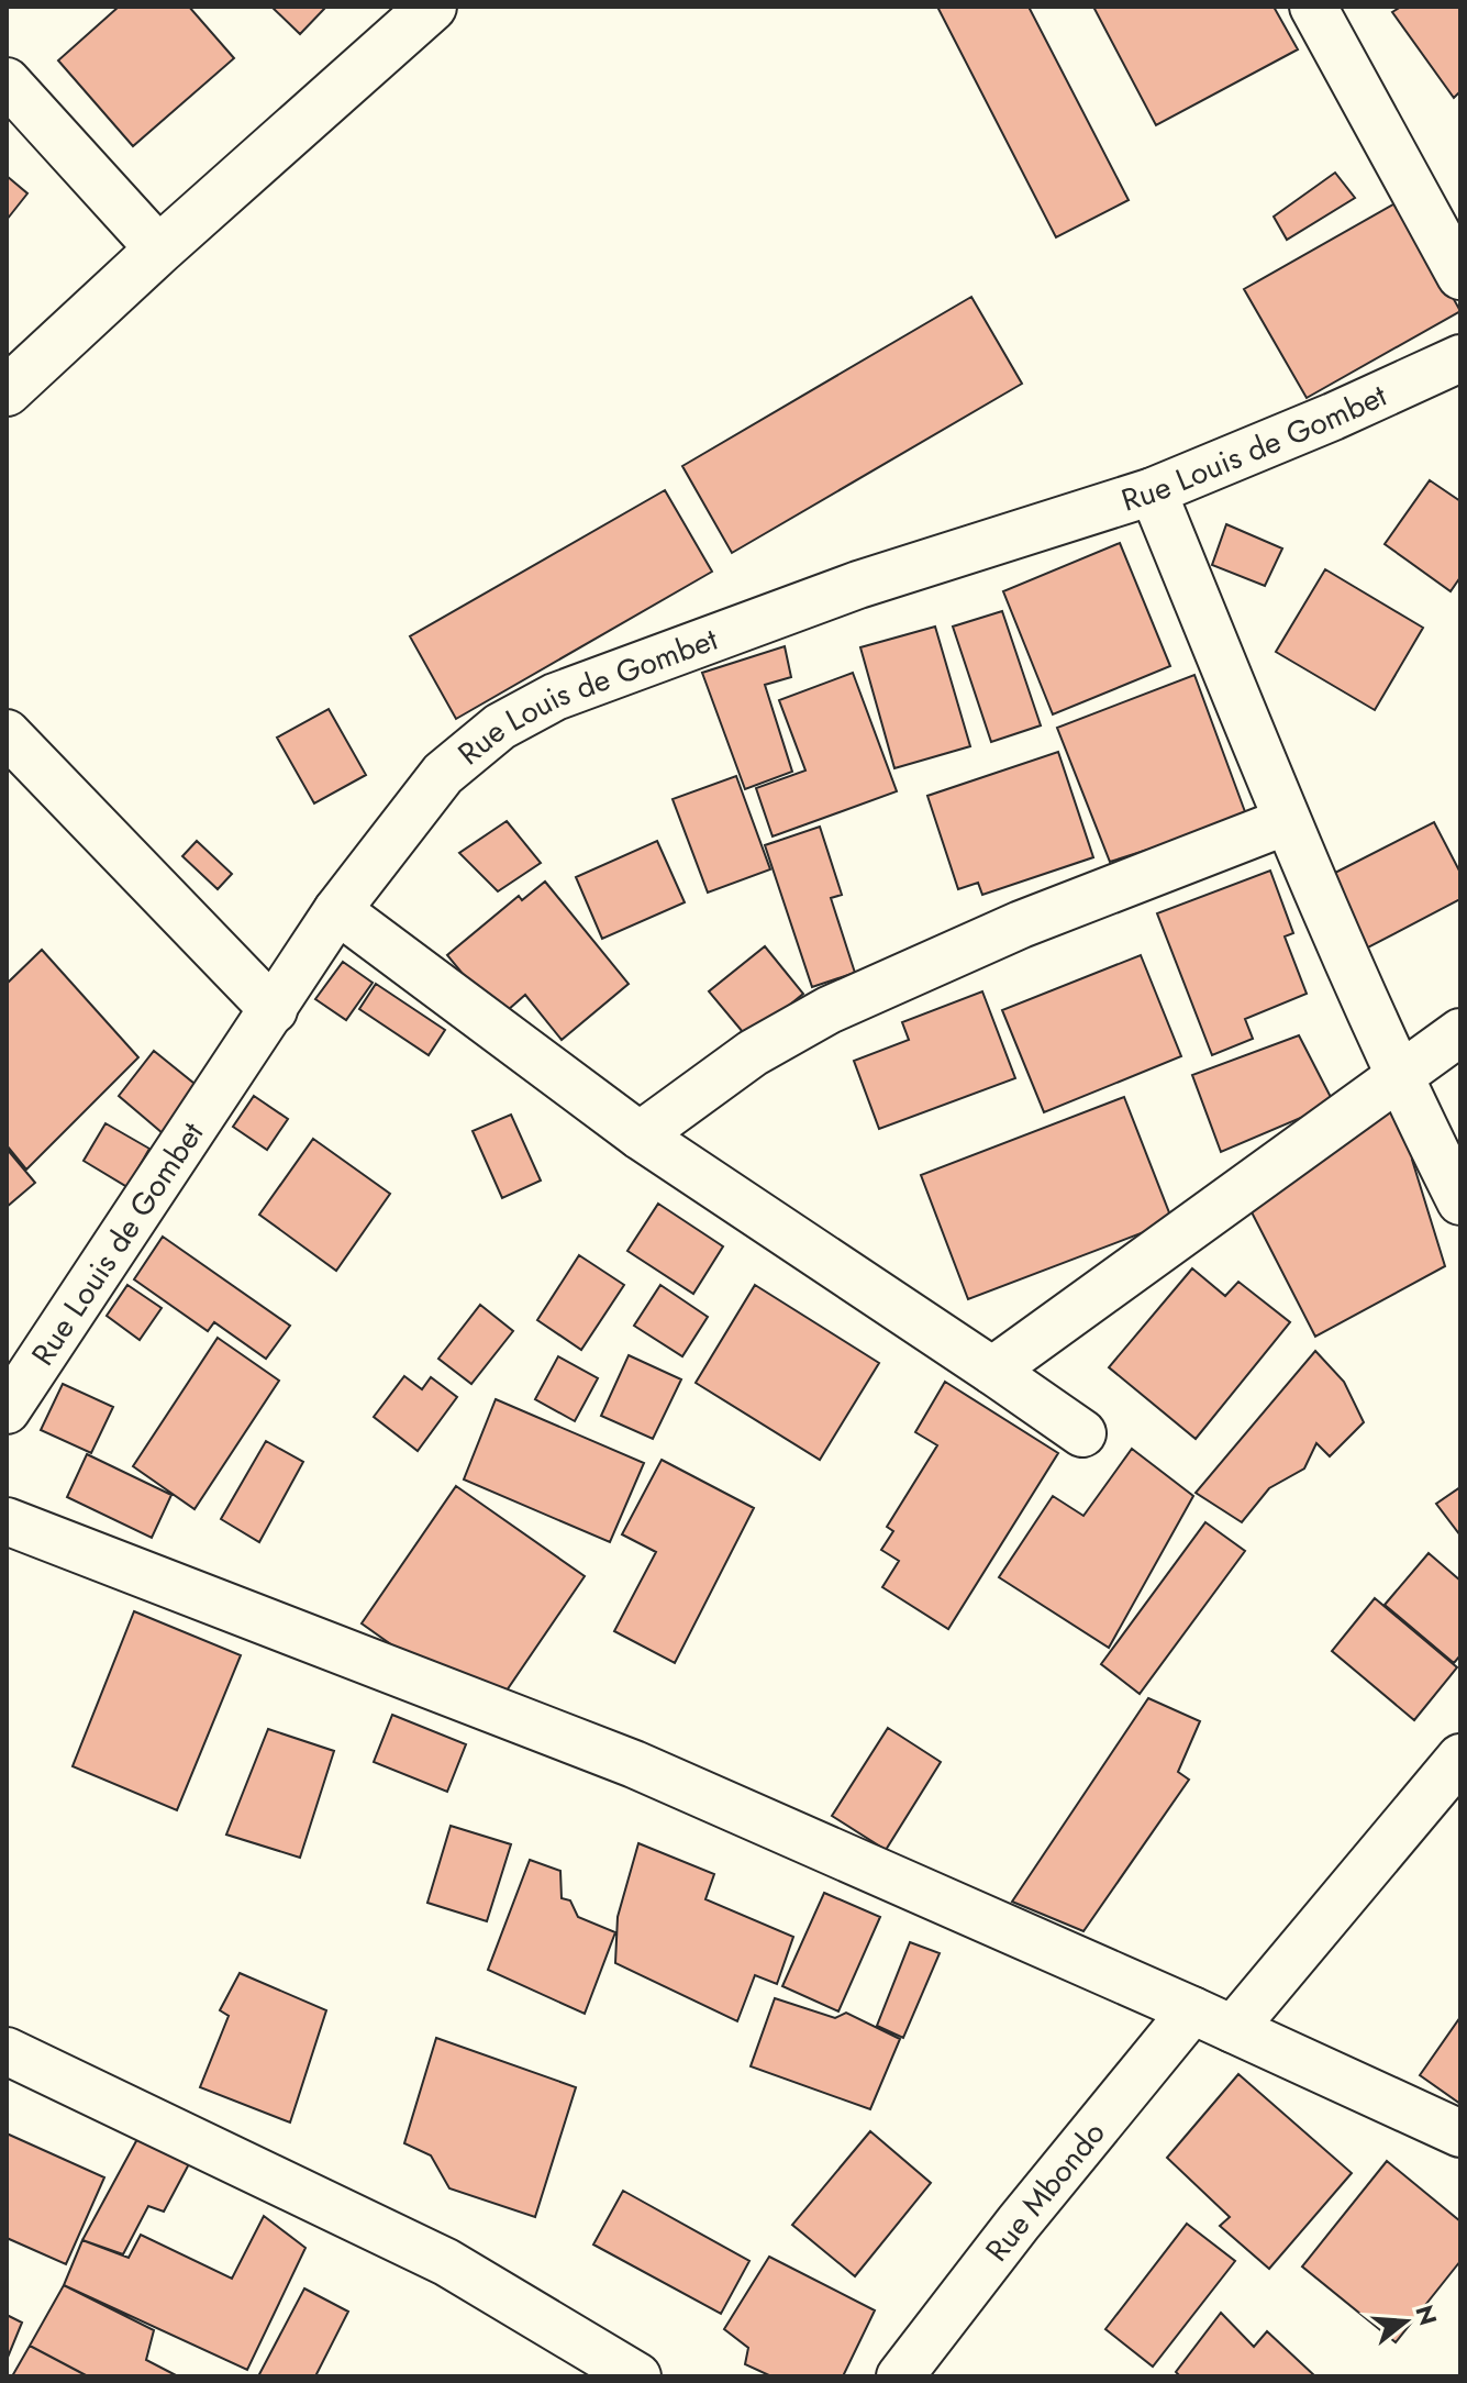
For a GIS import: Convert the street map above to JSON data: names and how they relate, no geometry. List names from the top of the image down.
{
  "streets": {
    "street": ["Rue Louis de Gombet", "Rue Mbondo"]
  },
  "north": "right"
}
